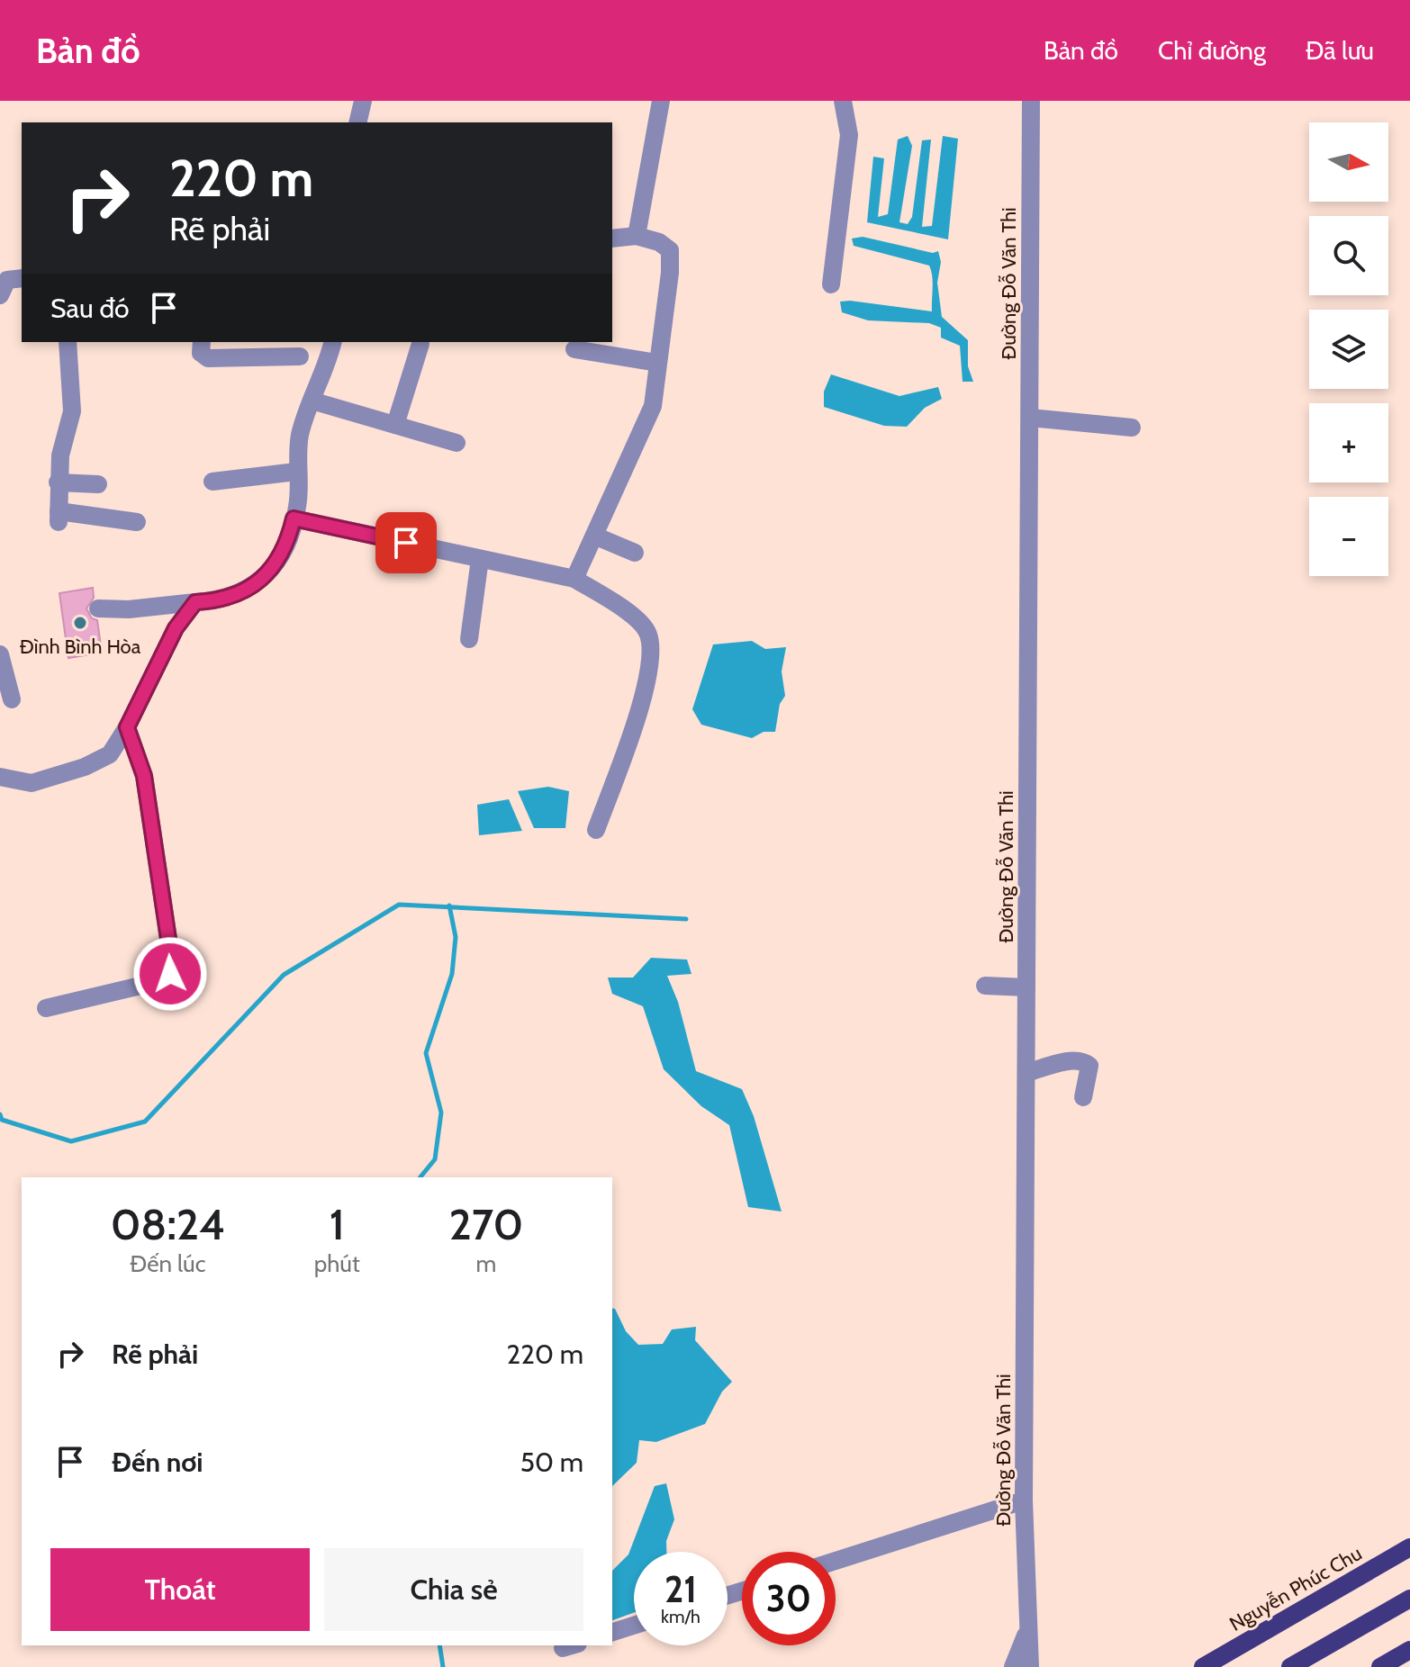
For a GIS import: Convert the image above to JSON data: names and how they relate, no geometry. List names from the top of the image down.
{
  "streets": {
    "main road": ["Nguyễn Phúc Chu"],
    "street": ["Đường Đỗ Văn Thi"]
  },
  "places": ["Đình Bình Hòa"],
  "north": "right",
  "page": {
    "header": "Bản đồ",
    "nav": ["Bản đồ", "Chỉ đường", "Đã lưu"],
    "map_buttons": ["+", "−"],
    "turn": ["220 m", "Rẽ phải"],
    "then": "Sau đó",
    "eta": [
      "08:24",
      "Đến lúc",
      "1",
      "phút",
      "270",
      "m"
    ],
    "list": [
      {
        "name": "Rẽ phải",
        "value": "220 m"
      },
      {
        "name": "Đến nơi",
        "value": "50 m"
      }
    ],
    "buttons": ["Thoát", "Chia sẻ"],
    "speed": "21 km/h",
    "limit": "30"
  }
}
